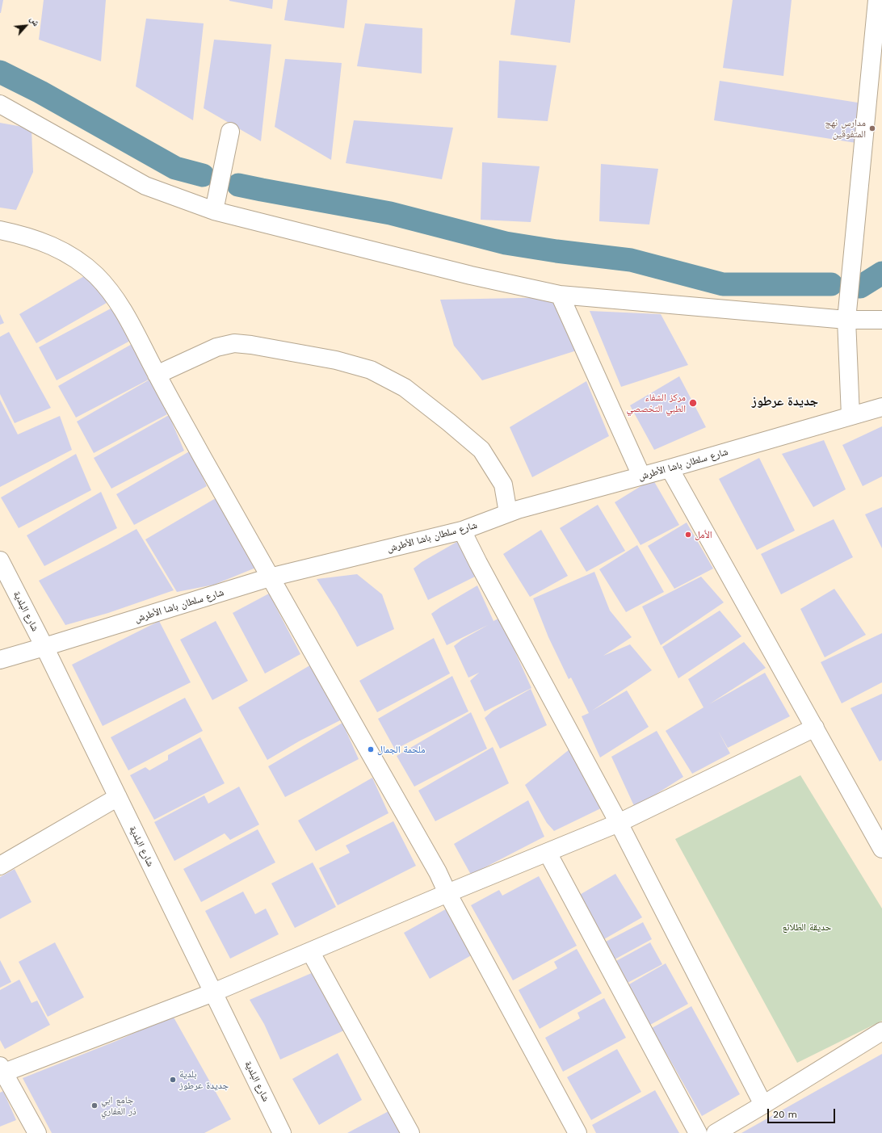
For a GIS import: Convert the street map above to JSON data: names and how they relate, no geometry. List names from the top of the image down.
{
  "streets": {
    "street": ["شارع سلطان باشا الأطرش", "شارع البلدية"]
  },
  "crossings": [
    ["شارع سلطان باشا الأطرش", "شارع البلدية"]
  ],
  "districts": ["جديدة عرطوز"],
  "parks": ["حديقة الطلائع"],
  "places": [
    "مدارس نهج المتفوقين",
    "مركز الشفاء الطبي التخصصي",
    "الأمل",
    "ملحمة الجمال",
    "بلدية جديدة عرطوز",
    "جامع ابي ذر الغفاري"
  ],
  "scale_bar": "20 m",
  "north": "top right"
}
